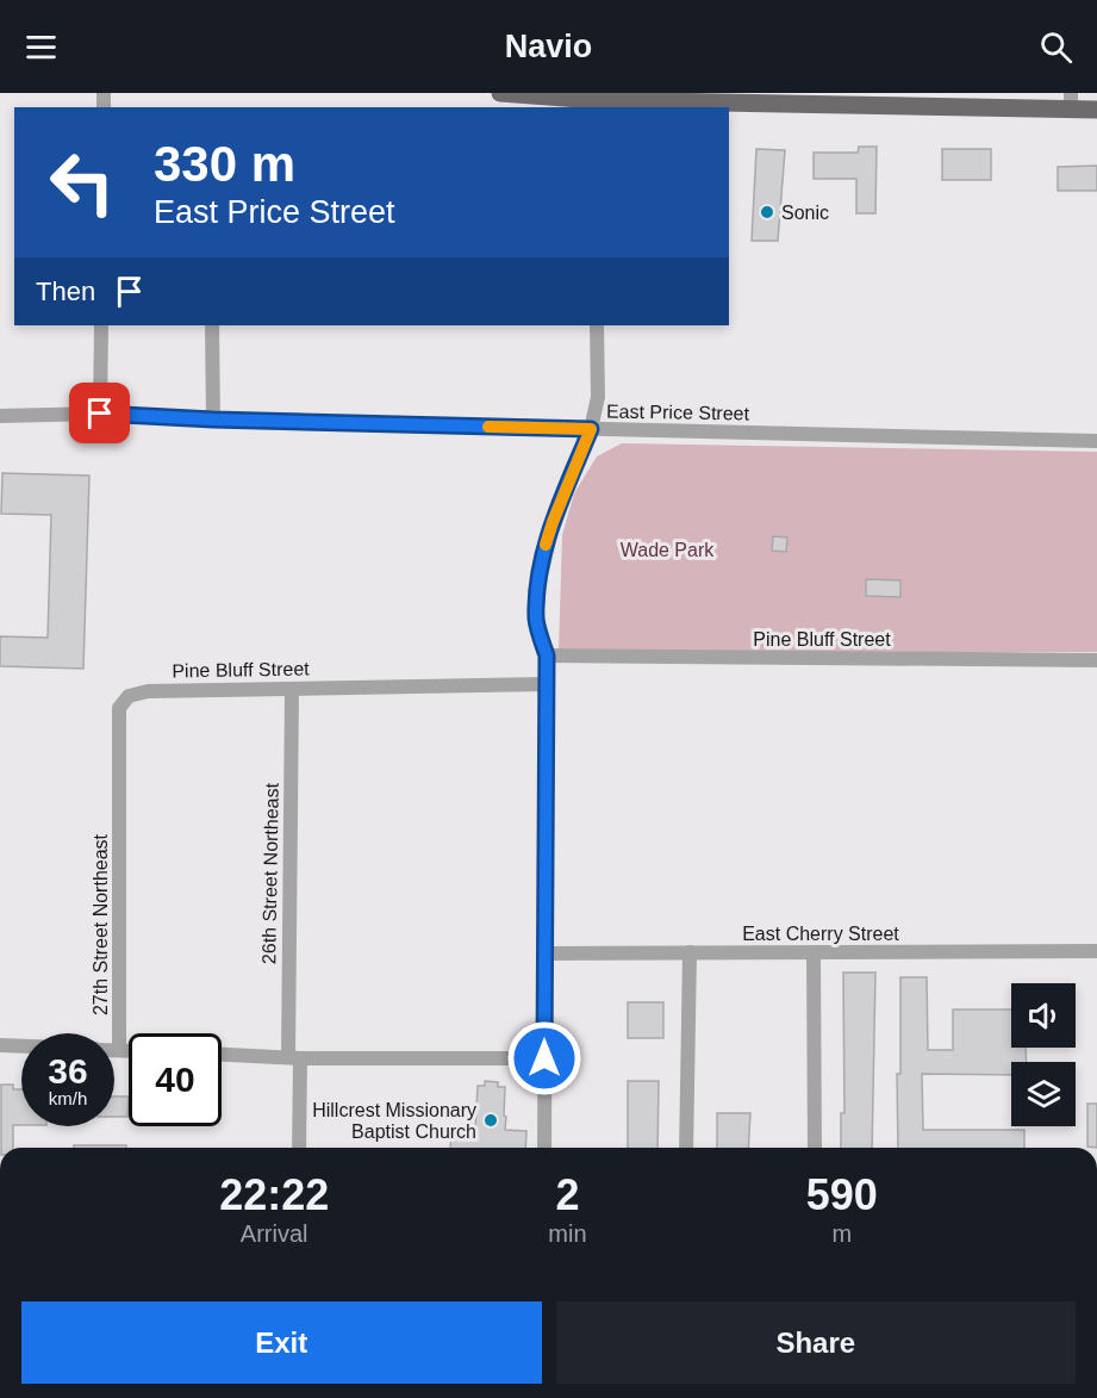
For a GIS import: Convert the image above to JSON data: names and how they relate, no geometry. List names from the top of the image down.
{
  "streets": {
    "street": [
      "East Price Street",
      "Pine Bluff Street",
      "26th Street Northeast",
      "27th Street Northeast",
      "East Cherry Street"
    ]
  },
  "crossings": [
    ["Pine Bluff Street", "26th Street Northeast"],
    ["Pine Bluff Street", "27th Street Northeast"]
  ],
  "parks": ["Wade Park"],
  "places": ["Sonic", "Hillcrest Missionary Baptist Church"],
  "page": {
    "header": "Navio",
    "turn": ["330 m", "East Price Street"],
    "then": "Then",
    "speed": "36 km/h",
    "limit": "40",
    "eta": [
      "22:22",
      "Arrival",
      "2",
      "min",
      "590",
      "m"
    ],
    "buttons": ["Exit", "Share"]
  }
}
